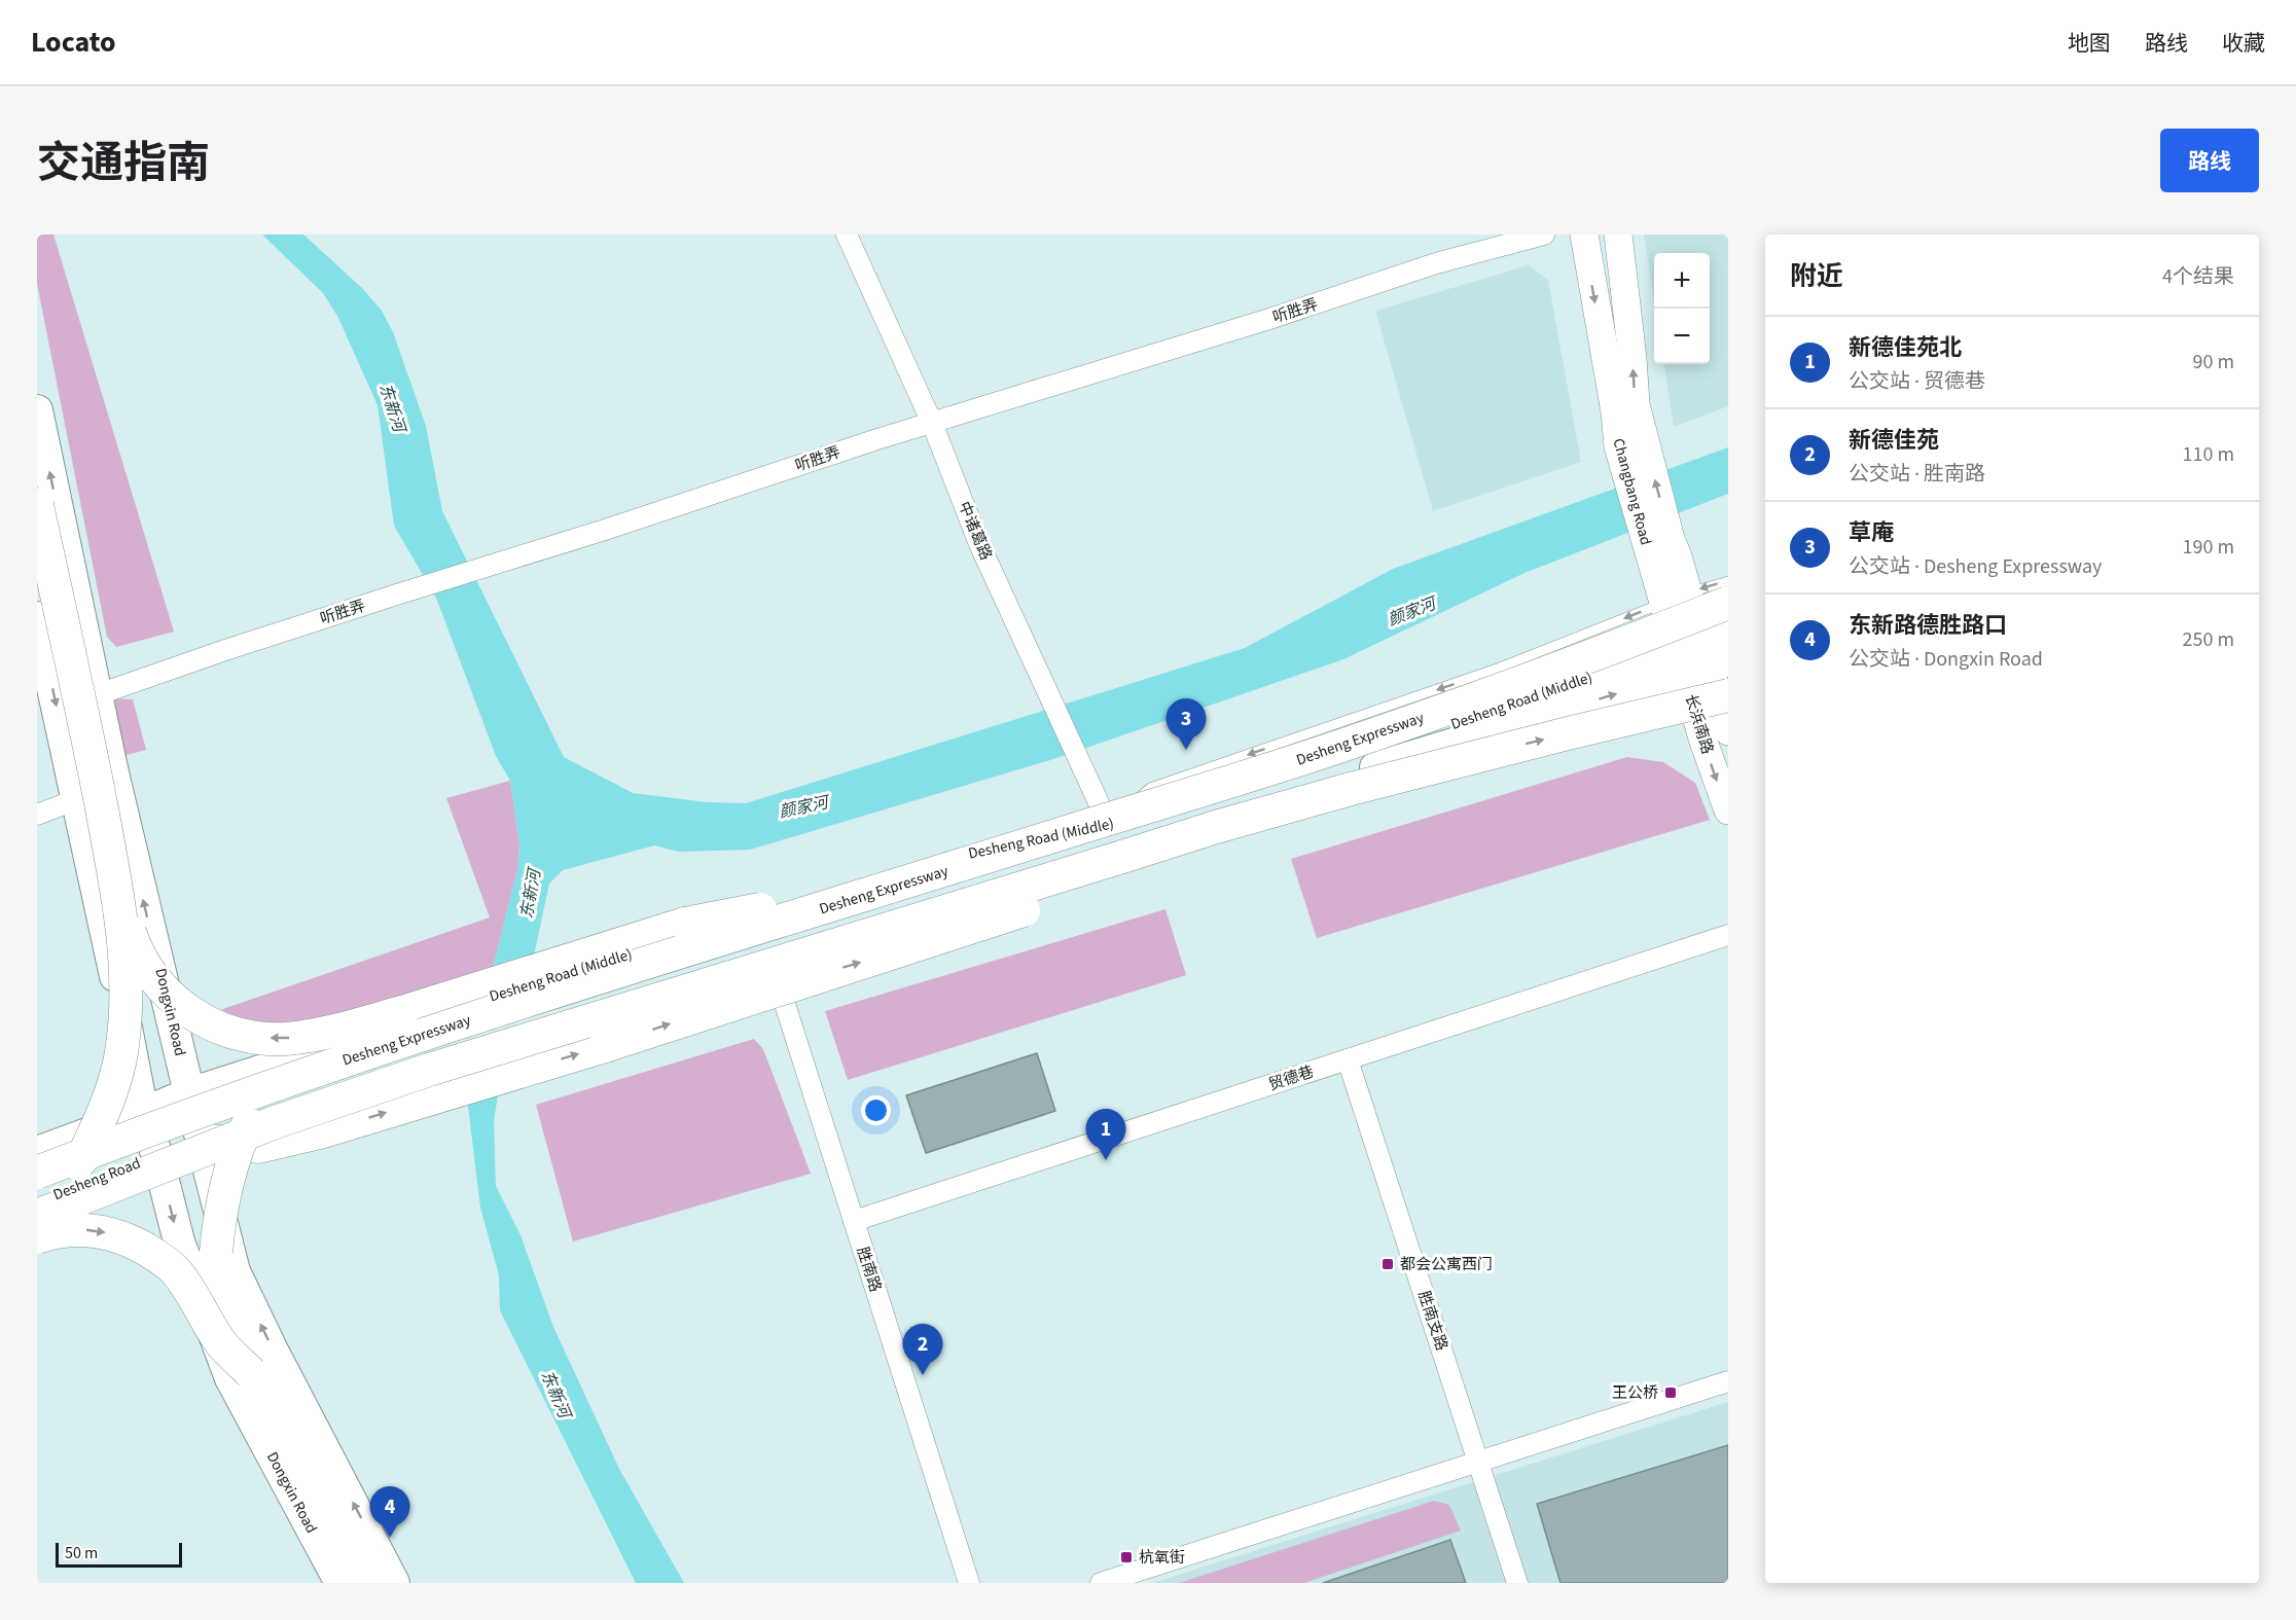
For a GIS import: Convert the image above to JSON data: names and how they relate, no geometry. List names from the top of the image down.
{
  "streets": {
    "highway": ["Desheng Expressway"],
    "main road": [
      "Changbang Road",
      "Desheng Road (Middle)",
      "长浜南路",
      "Dongxin Road",
      "Desheng Road"
    ],
    "street": [
      "听胜弄",
      "中诸葛路",
      "贸德巷",
      "胜南路",
      "胜南支路"
    ]
  },
  "crossings": [
    ["听胜弄", "中诸葛路"],
    ["听胜弄", "Dongxin Road"],
    ["Changbang Road", "Desheng Road (Middle)"],
    ["Changbang Road", "长浜南路"],
    ["中诸葛路", "Desheng Road (Middle)"],
    ["Desheng Road (Middle)", "长浜南路"],
    ["Desheng Road (Middle)", "Dongxin Road"],
    ["Desheng Road (Middle)", "Desheng Road"],
    ["Desheng Road (Middle)", "胜南路"],
    ["Dongxin Road", "Desheng Road"],
    ["贸德巷", "胜南路"],
    ["贸德巷", "胜南支路"]
  ],
  "water": ["东新河", "颜家河"],
  "places": {
    "transit": ["都会公寓西门", "王公桥", "杭氧街"]
  },
  "scale_bar": "50 m",
  "page": {
    "header": "Locato",
    "nav": ["地图", "路线", "收藏"],
    "title": "交通指南",
    "buttons": "路线",
    "heading": ["附近", "4个结果"],
    "map_buttons": ["+", "−"],
    "list": [
      {
        "mark": "1",
        "name": "新德佳苑北",
        "note": "公交站 · 贸德巷",
        "value": "90 m"
      },
      {
        "mark": "2",
        "name": "新德佳苑",
        "note": "公交站 · 胜南路",
        "value": "110 m"
      },
      {
        "mark": "3",
        "name": "草庵",
        "note": "公交站 · Desheng Expressway",
        "value": "190 m"
      },
      {
        "mark": "4",
        "name": "东新路德胜路口",
        "note": "公交站 · Dongxin Road",
        "value": "250 m"
      }
    ],
    "pins": [
      "3",
      "1",
      "2",
      "4"
    ],
    "scale": "50 m"
  }
}
